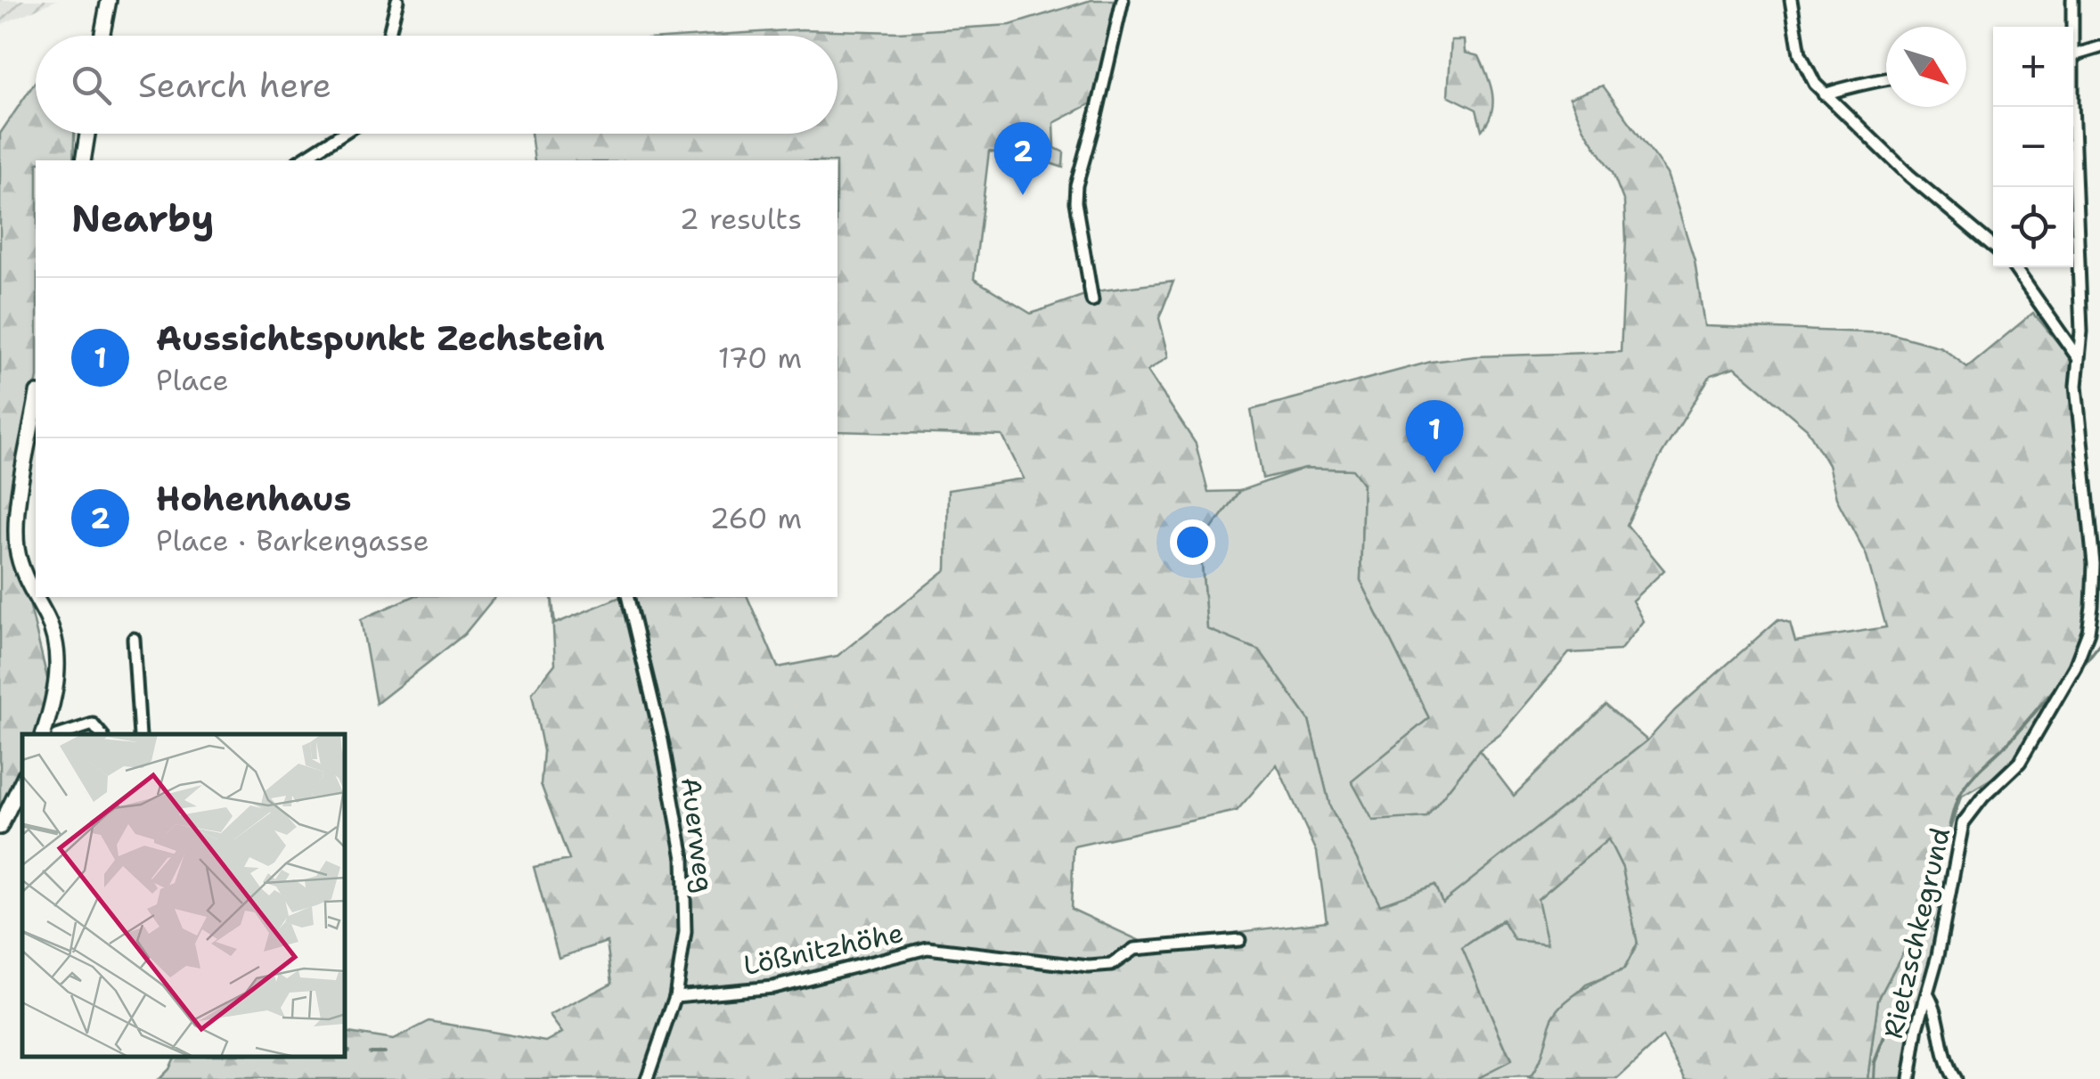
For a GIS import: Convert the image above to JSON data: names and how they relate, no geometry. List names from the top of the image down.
{
  "streets": {
    "street": ["Auerweg", "Rietzschkegrund", "Lößnitzhöhe"]
  },
  "crossings": [
    ["Auerweg", "Lößnitzhöhe"]
  ],
  "north": "bottom right",
  "page": {
    "map_buttons": ["+", "−"],
    "search": "Search here",
    "pins": ["2", "1"],
    "heading": ["Nearby", "2 results"],
    "list": [
      {
        "mark": "1",
        "name": "Aussichtspunkt Zechstein",
        "note": "Place",
        "value": "170 m"
      },
      {
        "mark": "2",
        "name": "Hohenhaus",
        "note": "Place · Barkengasse",
        "value": "260 m"
      }
    ]
  }
}
